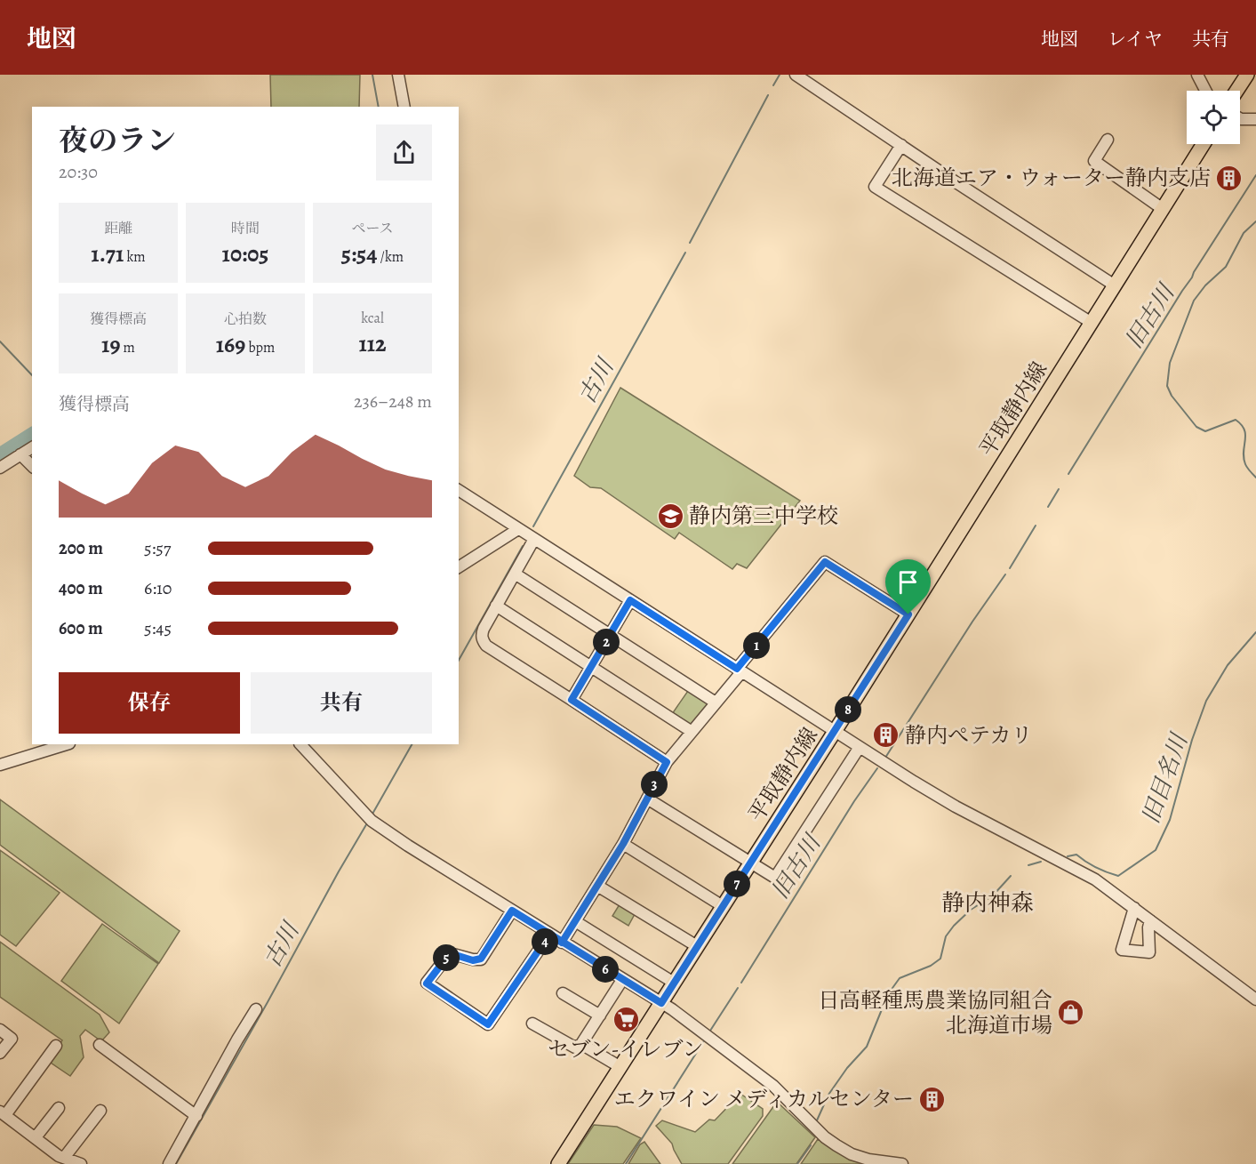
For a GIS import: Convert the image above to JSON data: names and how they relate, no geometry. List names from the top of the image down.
{
  "streets": {
    "main road": ["平取静内線"]
  },
  "districts": ["静内神森"],
  "water": ["旧古川", "古川", "旧目名川"],
  "places": {
    "building": ["北海道エア・ウォーター静内支店", "静内ぺテカリ", "エクワイン メディカルセンター"],
    "school or university": ["静内第三中学校"],
    "shop": ["日高軽種馬農業協同組合 北海道市場"],
    "supermarket": ["セブン-イレブン"]
  },
  "page": {
    "header": "地図",
    "nav": ["地図", "レイヤ", "共有"],
    "heading": ["夜のラン", "20:30"],
    "stats": [
      ["距離", "1.71 km"],
      ["時間", "10:05"],
      ["ペース", "5:54 /km"],
      ["獲得標高", "19 m"],
      ["心拍数", "169 bpm"],
      ["kcal", "112"]
    ],
    "chart": ["獲得標高", "236–248 m"],
    "list": [
      {
        "name": "200 m",
        "note": "5:57"
      },
      {
        "name": "400 m",
        "note": "6:10"
      },
      {
        "name": "600 m",
        "note": "5:45"
      }
    ],
    "pins": [
      "2",
      "1",
      "8",
      "3",
      "7",
      "4",
      "5",
      "6"
    ],
    "buttons": ["保存", "共有"]
  }
}
